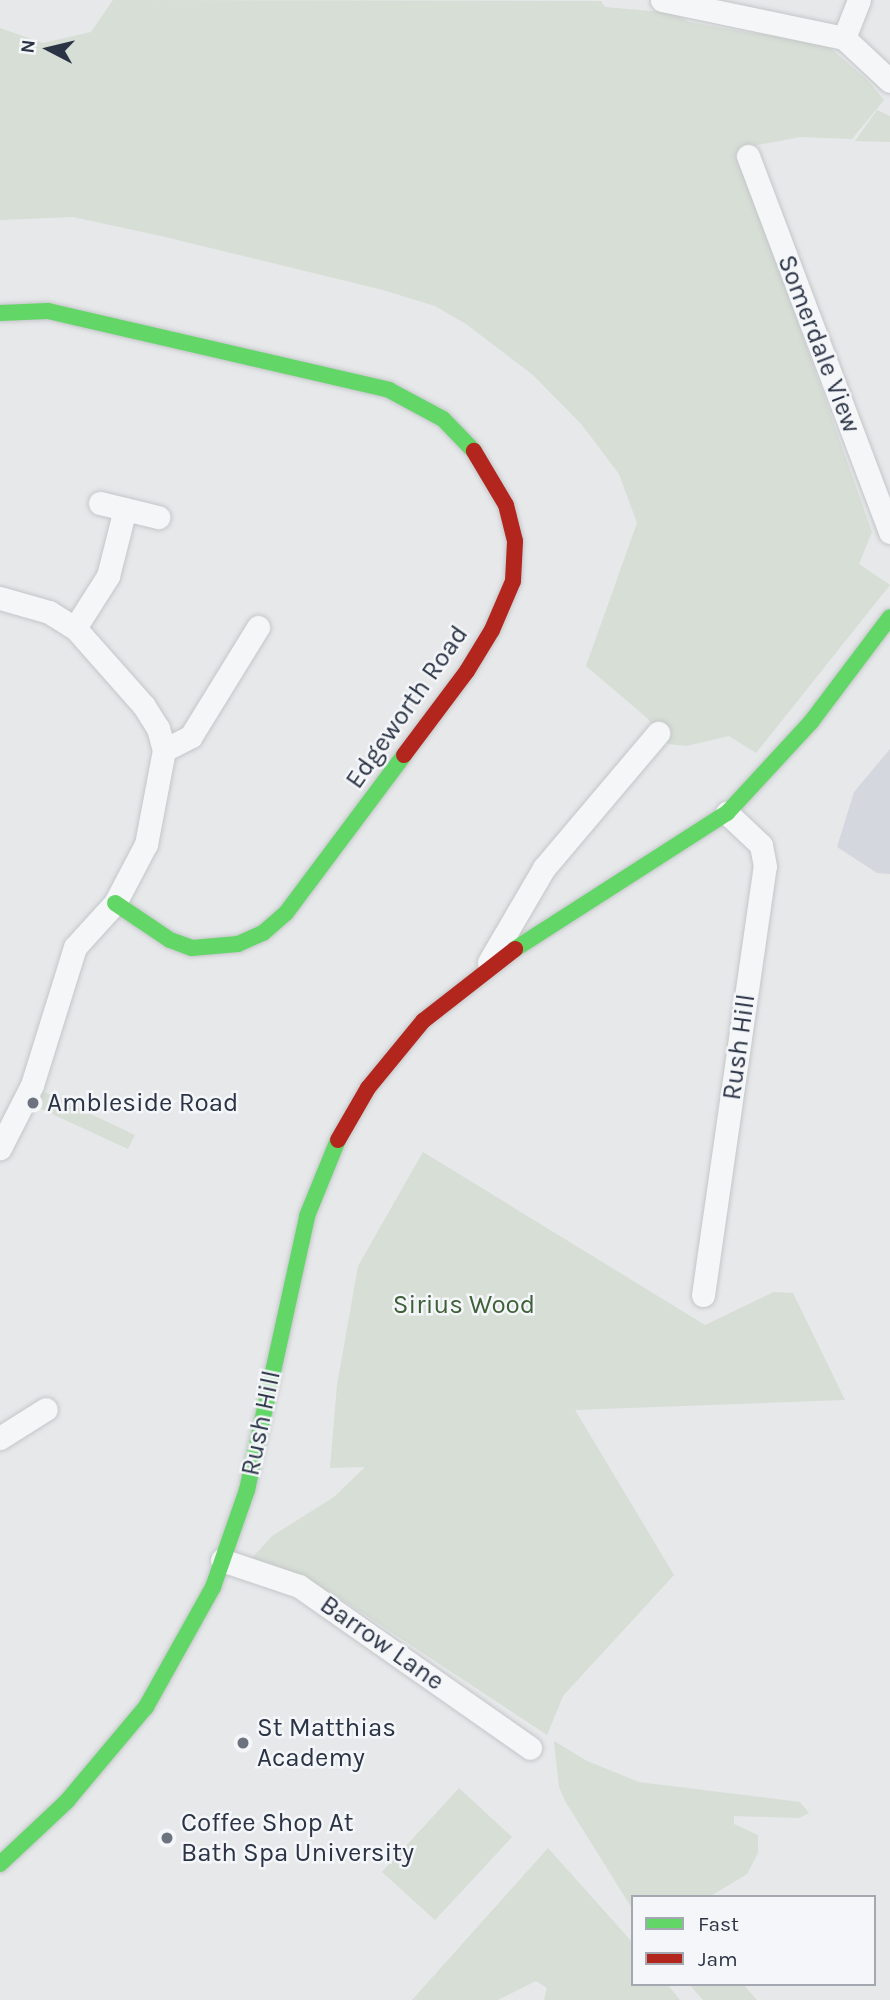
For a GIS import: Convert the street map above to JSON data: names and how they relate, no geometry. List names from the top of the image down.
{
  "streets": {
    "street": [
      "Somerdale View",
      "Edgeworth Road",
      "Rush Hill",
      "Barrow Lane"
    ]
  },
  "crossings": [
    ["Rush Hill", "Barrow Lane"]
  ],
  "parks": ["Sirius Wood"],
  "places": ["Ambleside Road", "St Matthias Academy", "Coffee Shop At Bath Spa University"],
  "legend": ["Fast", "Jam"],
  "north": "left"
}
